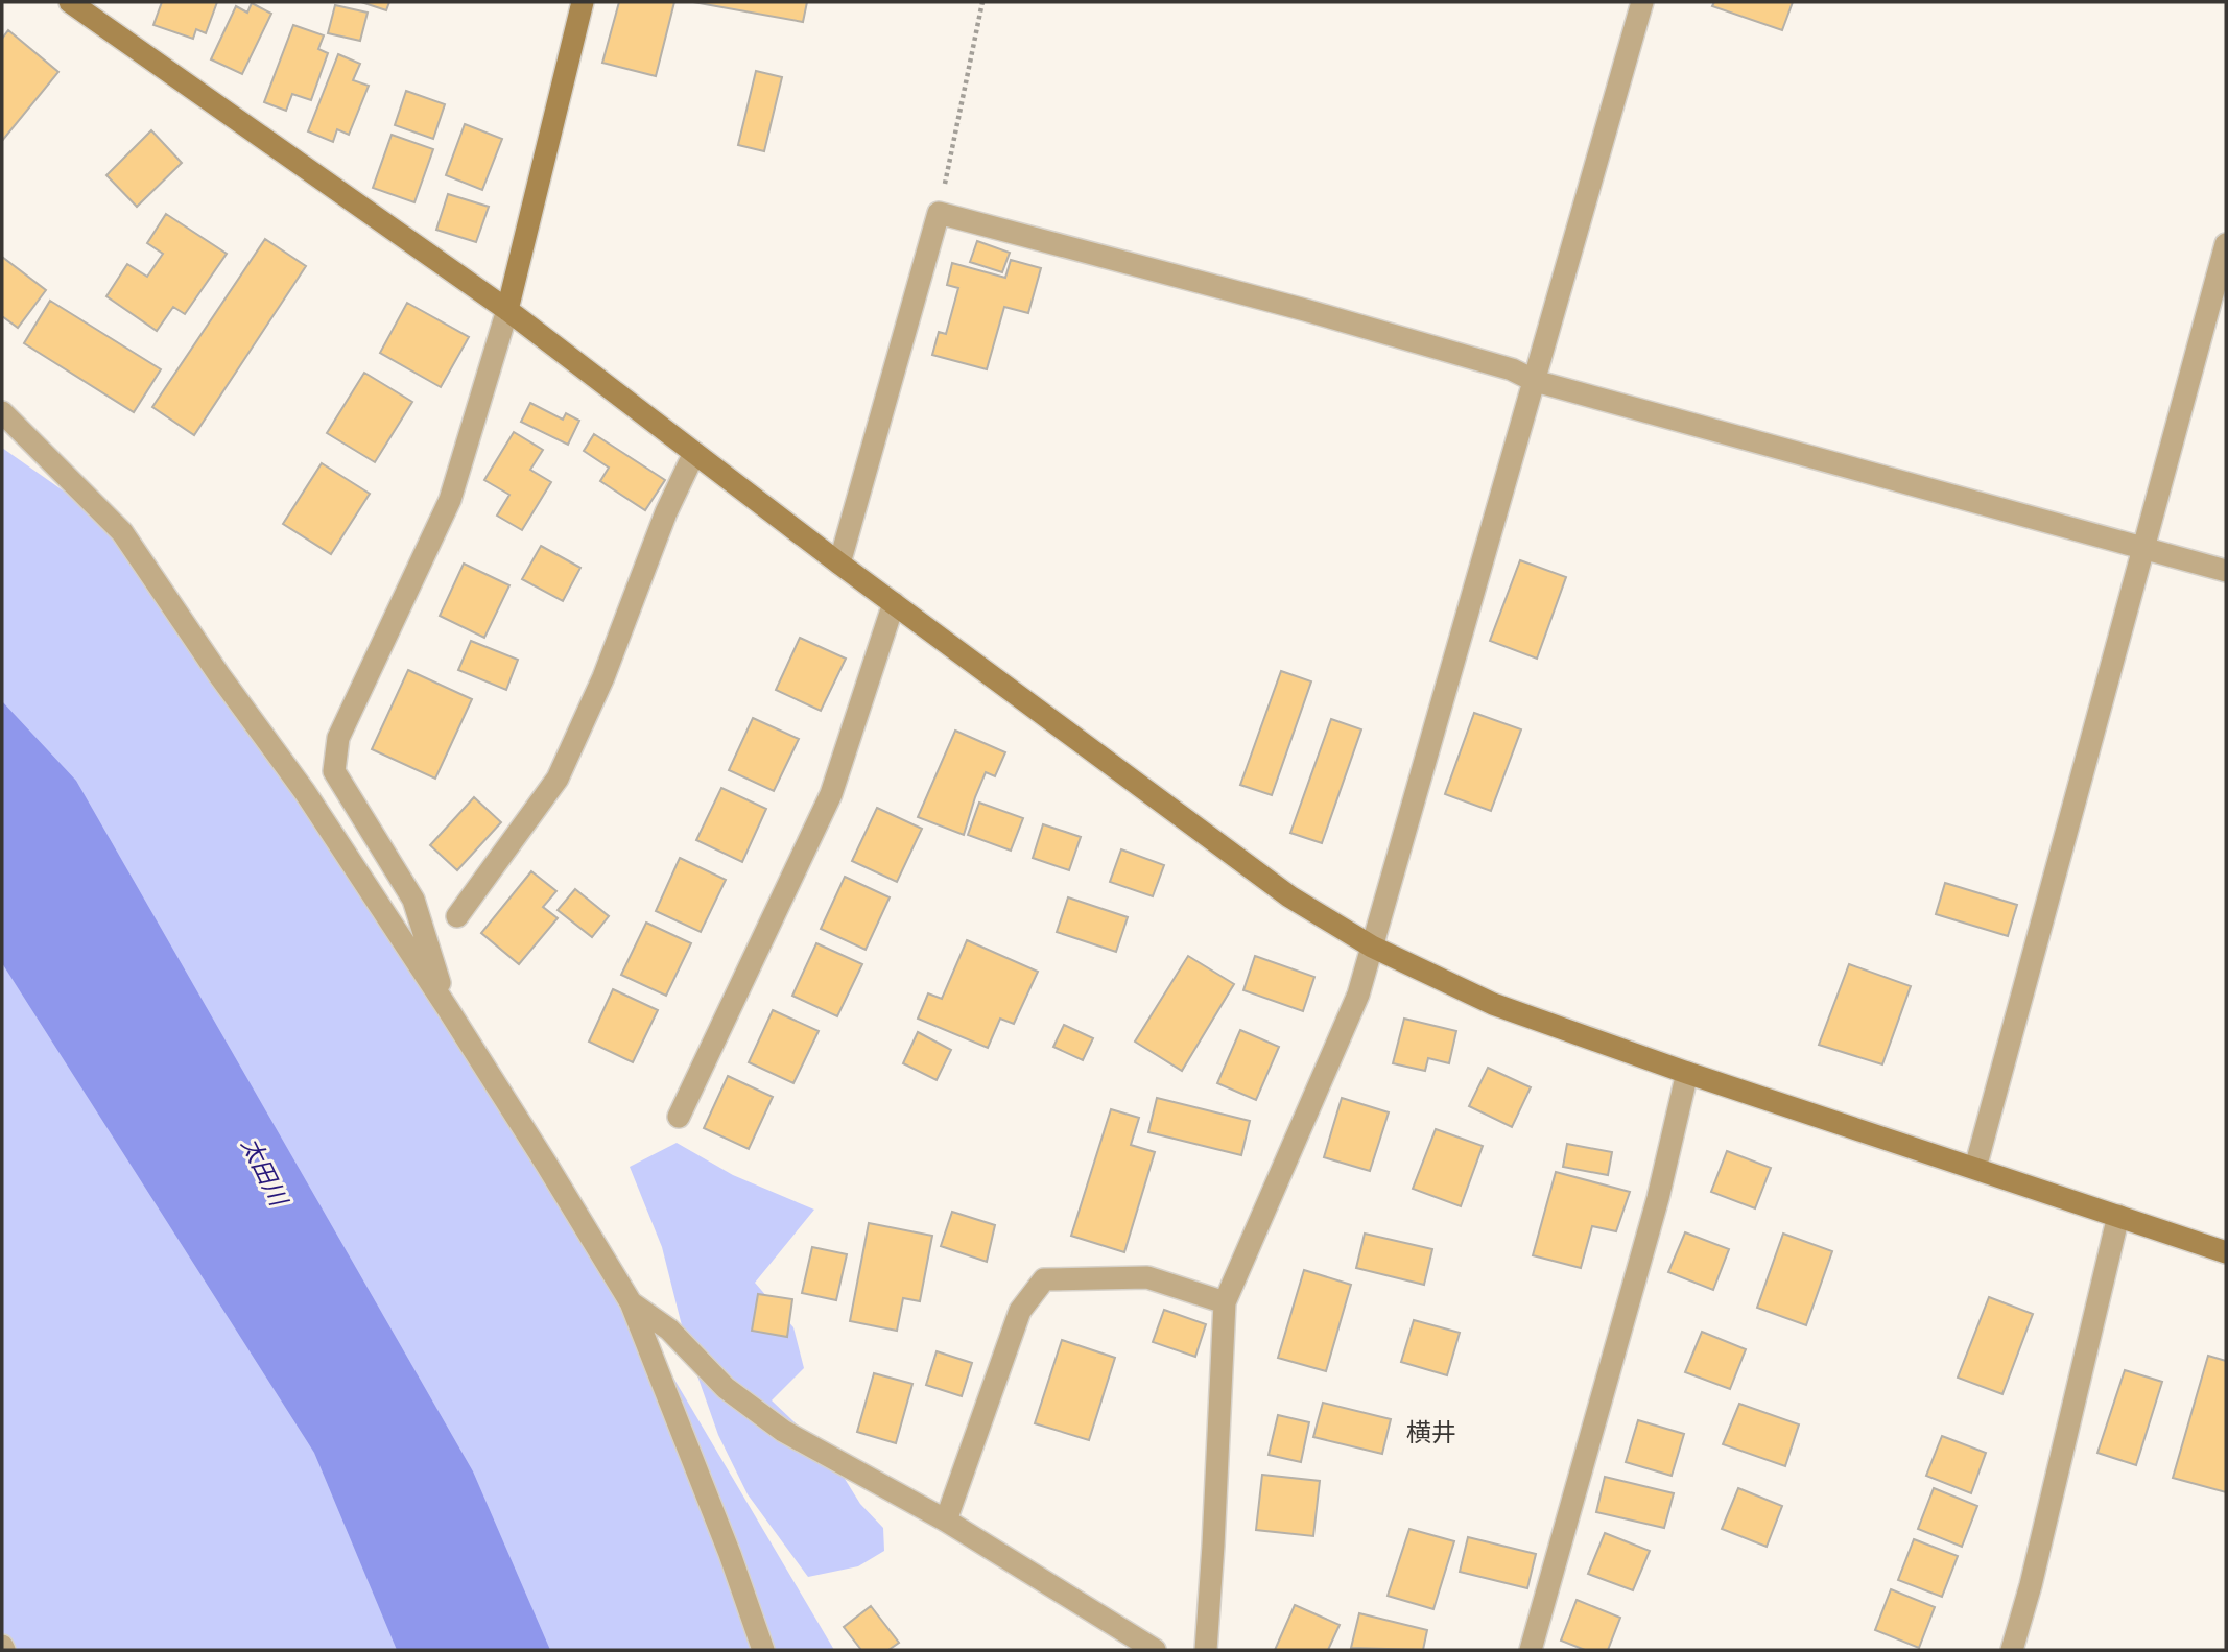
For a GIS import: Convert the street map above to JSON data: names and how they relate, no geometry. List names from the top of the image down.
{
  "districts": ["横井"],
  "water": ["太田川"]
}
